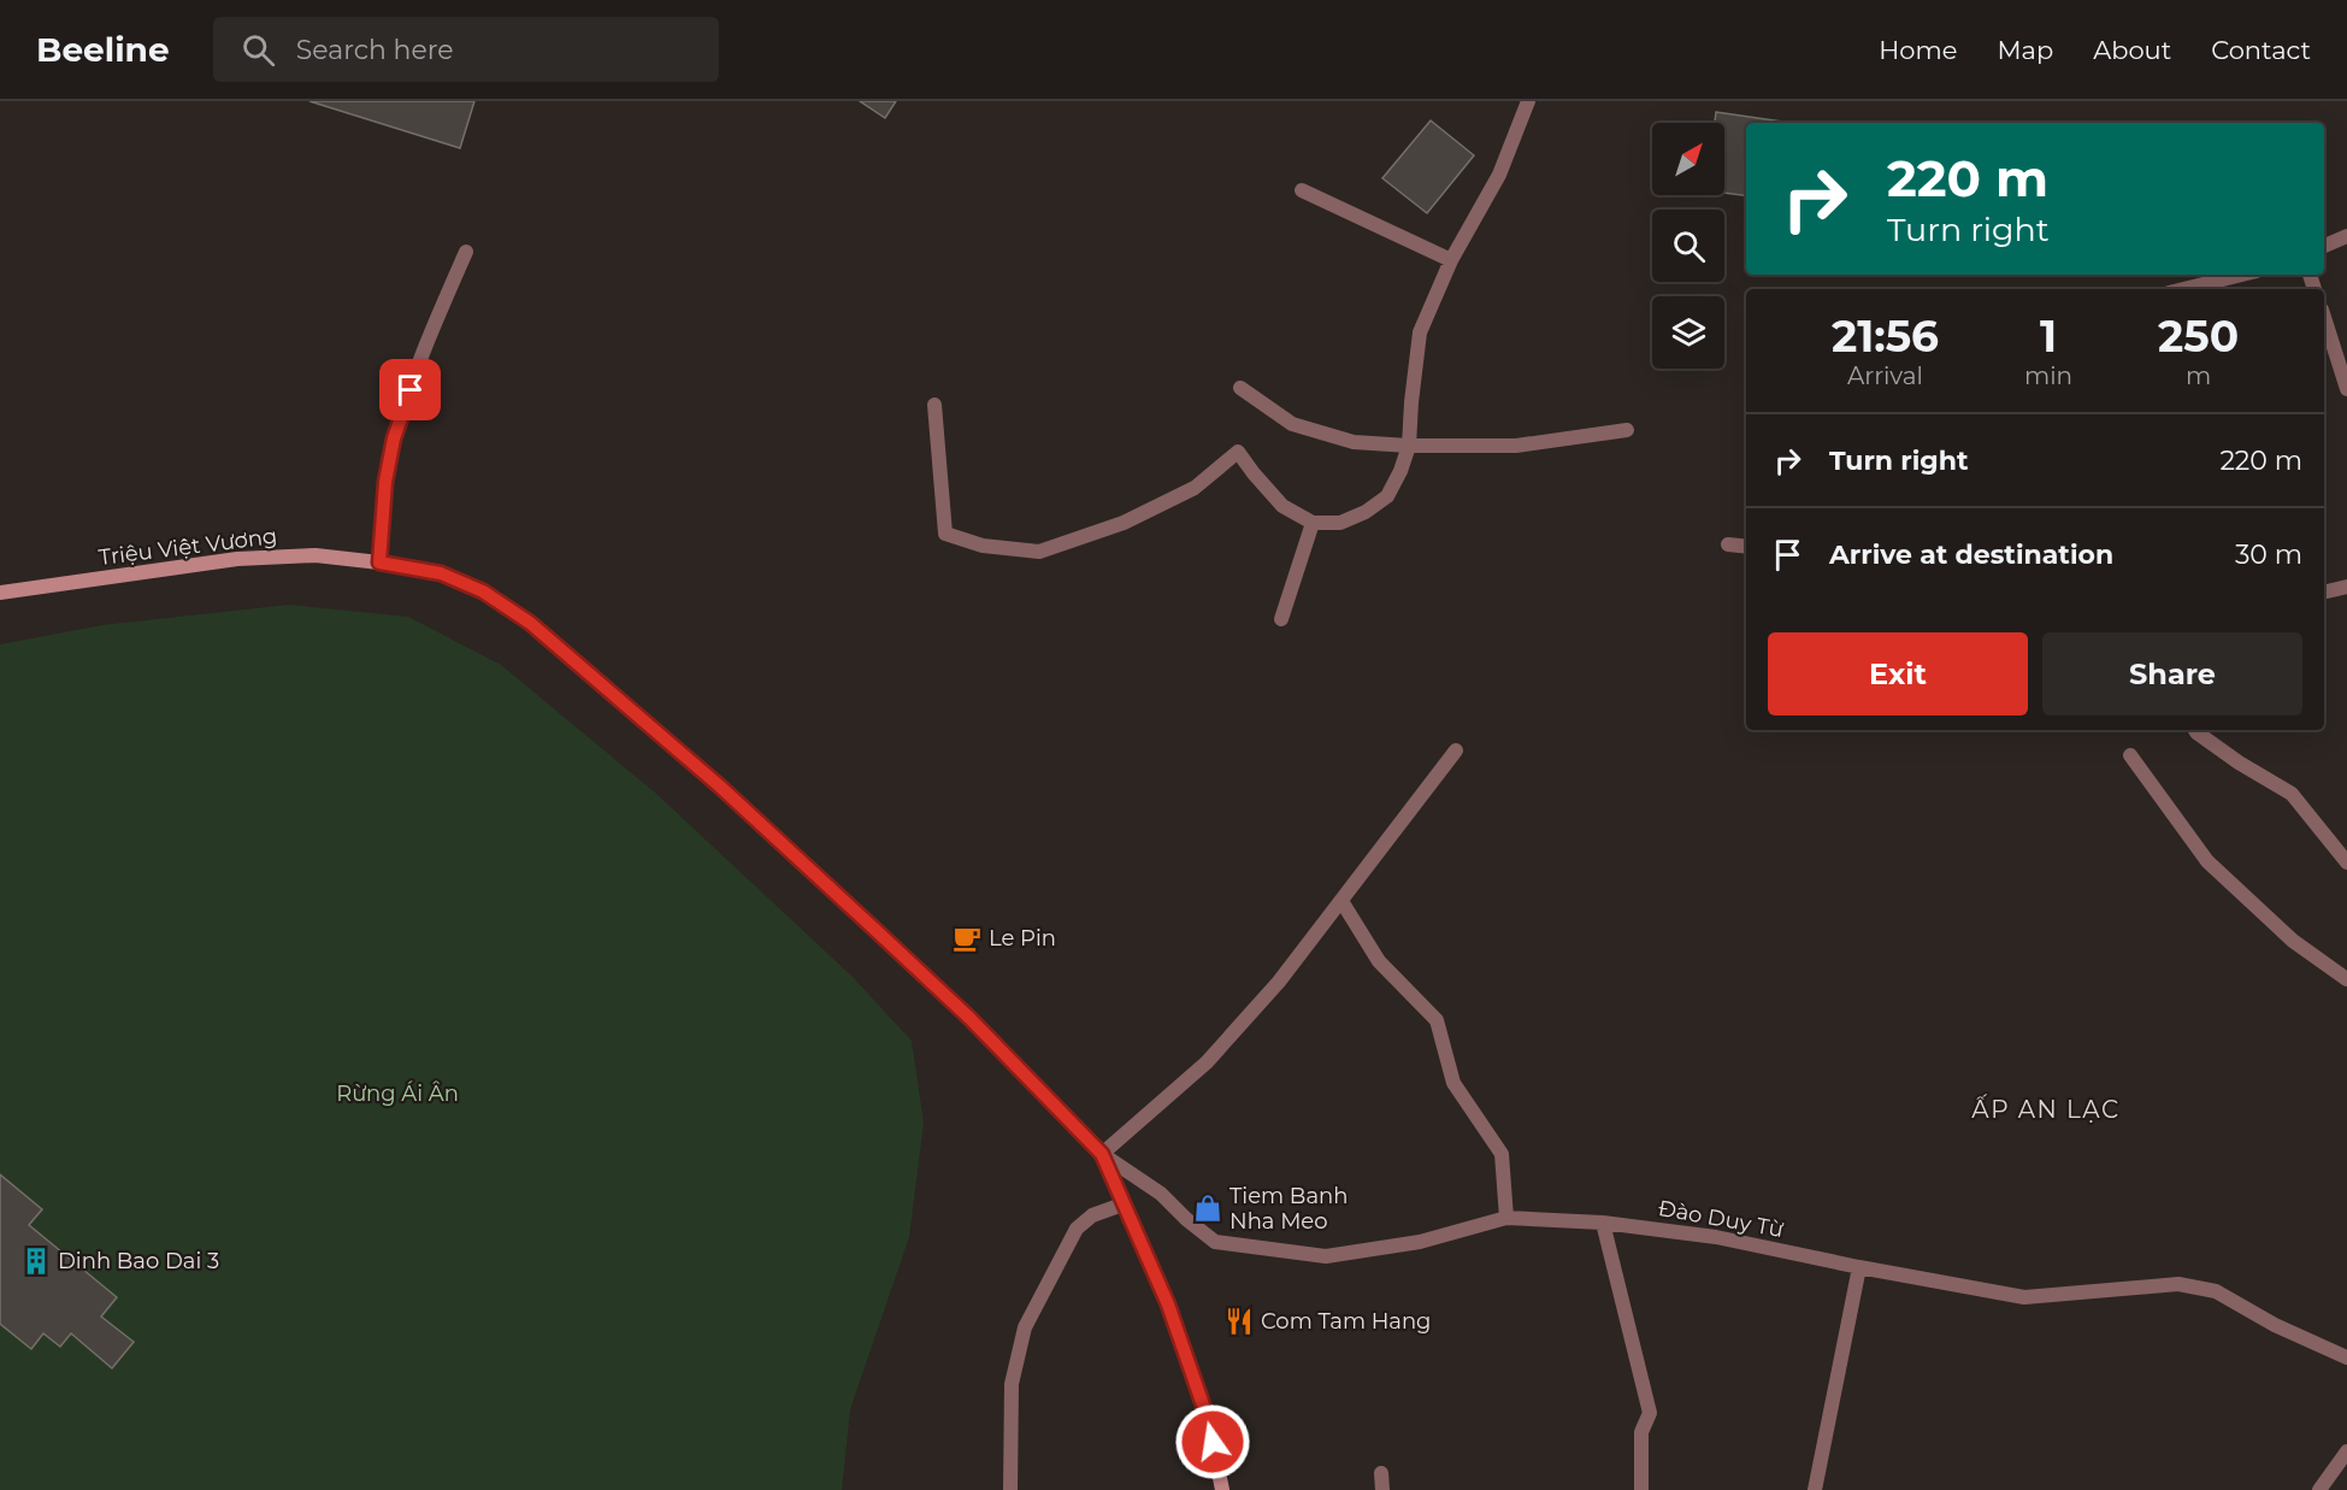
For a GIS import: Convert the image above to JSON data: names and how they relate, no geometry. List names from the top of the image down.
{
  "streets": {
    "street": ["Triệu Việt Vương", "Đào Duy Từ"]
  },
  "crossings": [
    ["Triệu Việt Vương", "Đào Duy Từ"]
  ],
  "districts": ["ẤP AN LẠC"],
  "parks": ["Rừng Ái Ân"],
  "places": {
    "cafe": ["Le Pin"],
    "shop": ["Tiem Banh Nha Meo"],
    "building": ["Dinh Bao Dai 3"],
    "restaurant": ["Com Tam Hang"]
  },
  "north": "top right",
  "page": {
    "header": "Beeline",
    "search": "Search here",
    "nav": [
      "Home",
      "Map",
      "About",
      "Contact"
    ],
    "turn": ["220 m", "Turn right"],
    "eta": [
      "21:56",
      "Arrival",
      "1",
      "min",
      "250",
      "m"
    ],
    "list": [
      {
        "name": "Turn right",
        "value": "220 m"
      },
      {
        "name": "Arrive at destination",
        "value": "30 m"
      }
    ],
    "buttons": ["Exit", "Share"]
  }
}
